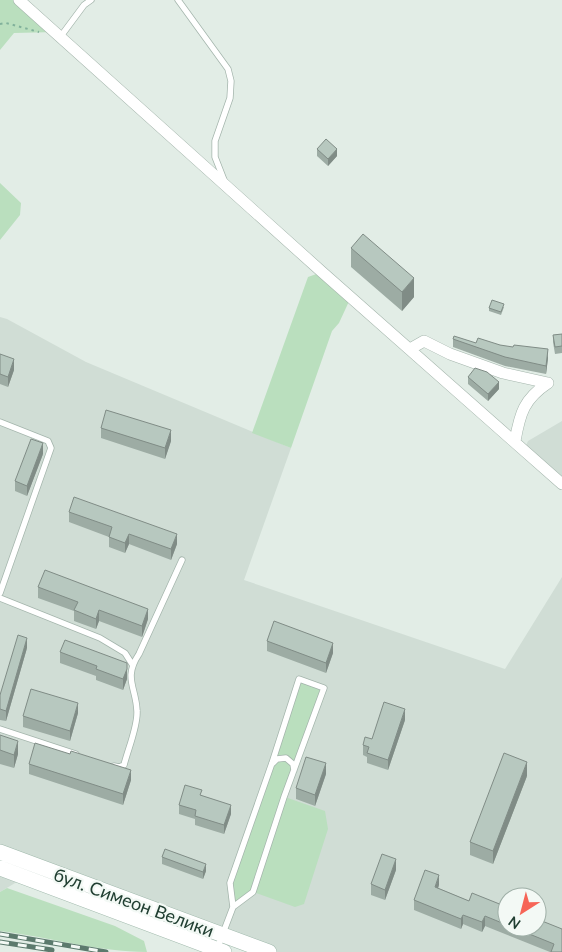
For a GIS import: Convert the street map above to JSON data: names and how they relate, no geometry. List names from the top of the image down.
{
  "streets": {
    "main road": ["бул. Симеон Велики"]
  },
  "north": "bottom left"
}
